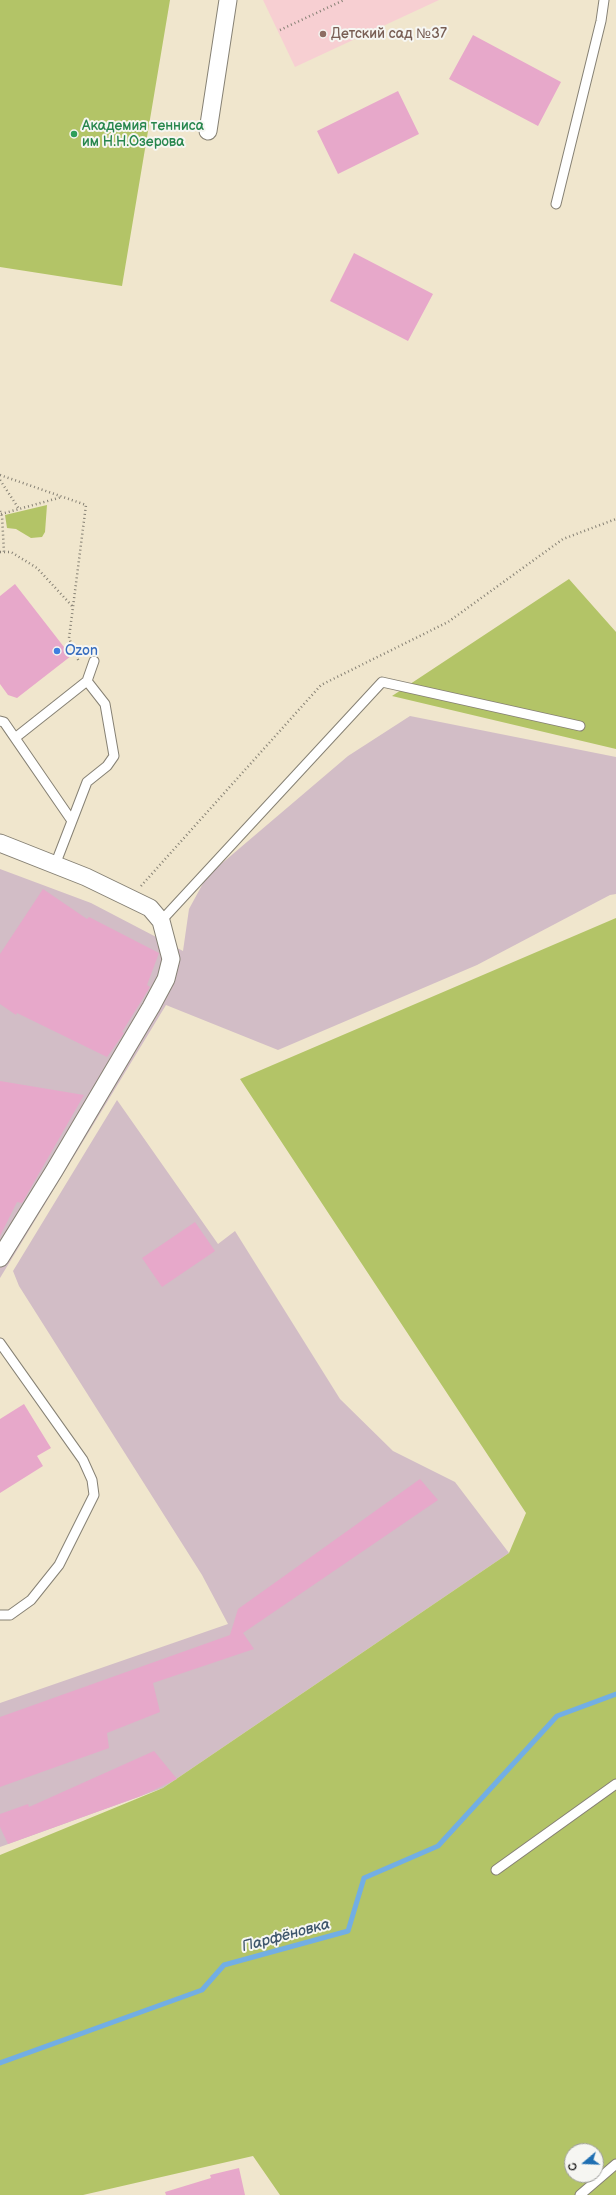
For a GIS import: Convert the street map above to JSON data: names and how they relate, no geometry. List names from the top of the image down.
{
  "water": ["Парфёновка"],
  "places": ["Детский сад №37", "Академия тенниса им Н.Н.Озерова", "Ozon"],
  "north": "left"
}
